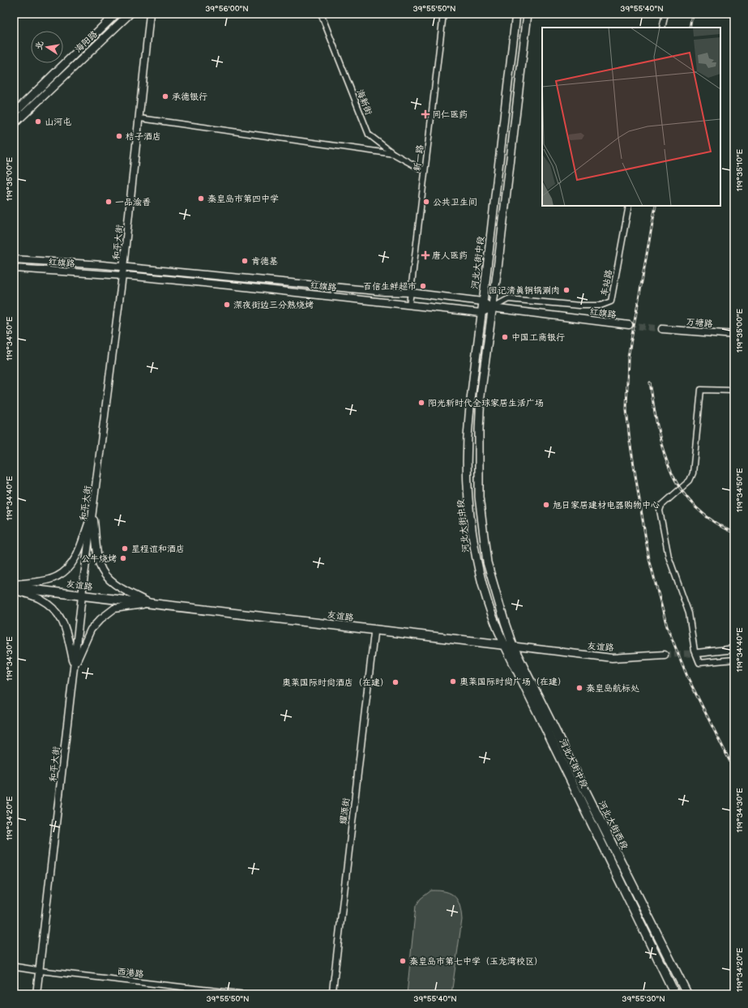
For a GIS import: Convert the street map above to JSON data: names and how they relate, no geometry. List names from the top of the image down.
{
  "streets": {
    "highway": ["河北大街中段", "友谊路", "河北大街西段"],
    "main road": [
      "海阳路",
      "和平大街",
      "红旗路",
      "万塘路"
    ],
    "street": [
      "海新街",
      "新一路",
      "车站路",
      "耀源街",
      "西港路"
    ]
  },
  "crossings": [
    ["海新街", "新一路"],
    ["新一路", "红旗路"],
    ["和平大街", "红旗路"],
    ["和平大街", "友谊路"],
    ["和平大街", "西港路"],
    ["红旗路", "河北大街中段"],
    ["红旗路", "车站路"],
    ["河北大街中段", "友谊路"],
    ["友谊路", "耀源街"],
    ["友谊路", "河北大街西段"]
  ],
  "places": {
    "other": [
      "承德银行",
      "山河屯",
      "桔子酒店",
      "秦皇岛市第四中学",
      "一品渝香",
      "公共卫生间",
      "肯德基",
      "百信生鲜超市",
      "回记清真铜锅涮肉",
      "深夜街边三分熟烧烤",
      "中国工商银行",
      "阳光新时代全球家居生活广场",
      "旭日家居建材电器购物中心",
      "星程谊和酒店",
      "公牛烧烤",
      "奥莱国际时尚广场（在建）",
      "奥莱国际时尚酒店（在建）",
      "秦皇岛航标处",
      "秦皇岛市第七中学（玉龙湾校区）"
    ],
    "health": ["同仁医药", "唐人医药"]
  },
  "north": "left",
  "coordinates": [
    "39°56'00\"N",
    "39°55'50\"N",
    "39°55'40\"N",
    "119°35'10\"E",
    "119°35'00\"E",
    "119°34'50\"E",
    "119°34'40\"E",
    "119°34'30\"E",
    "119°34'20\"E",
    "39°55'30\"N"
  ]
}
